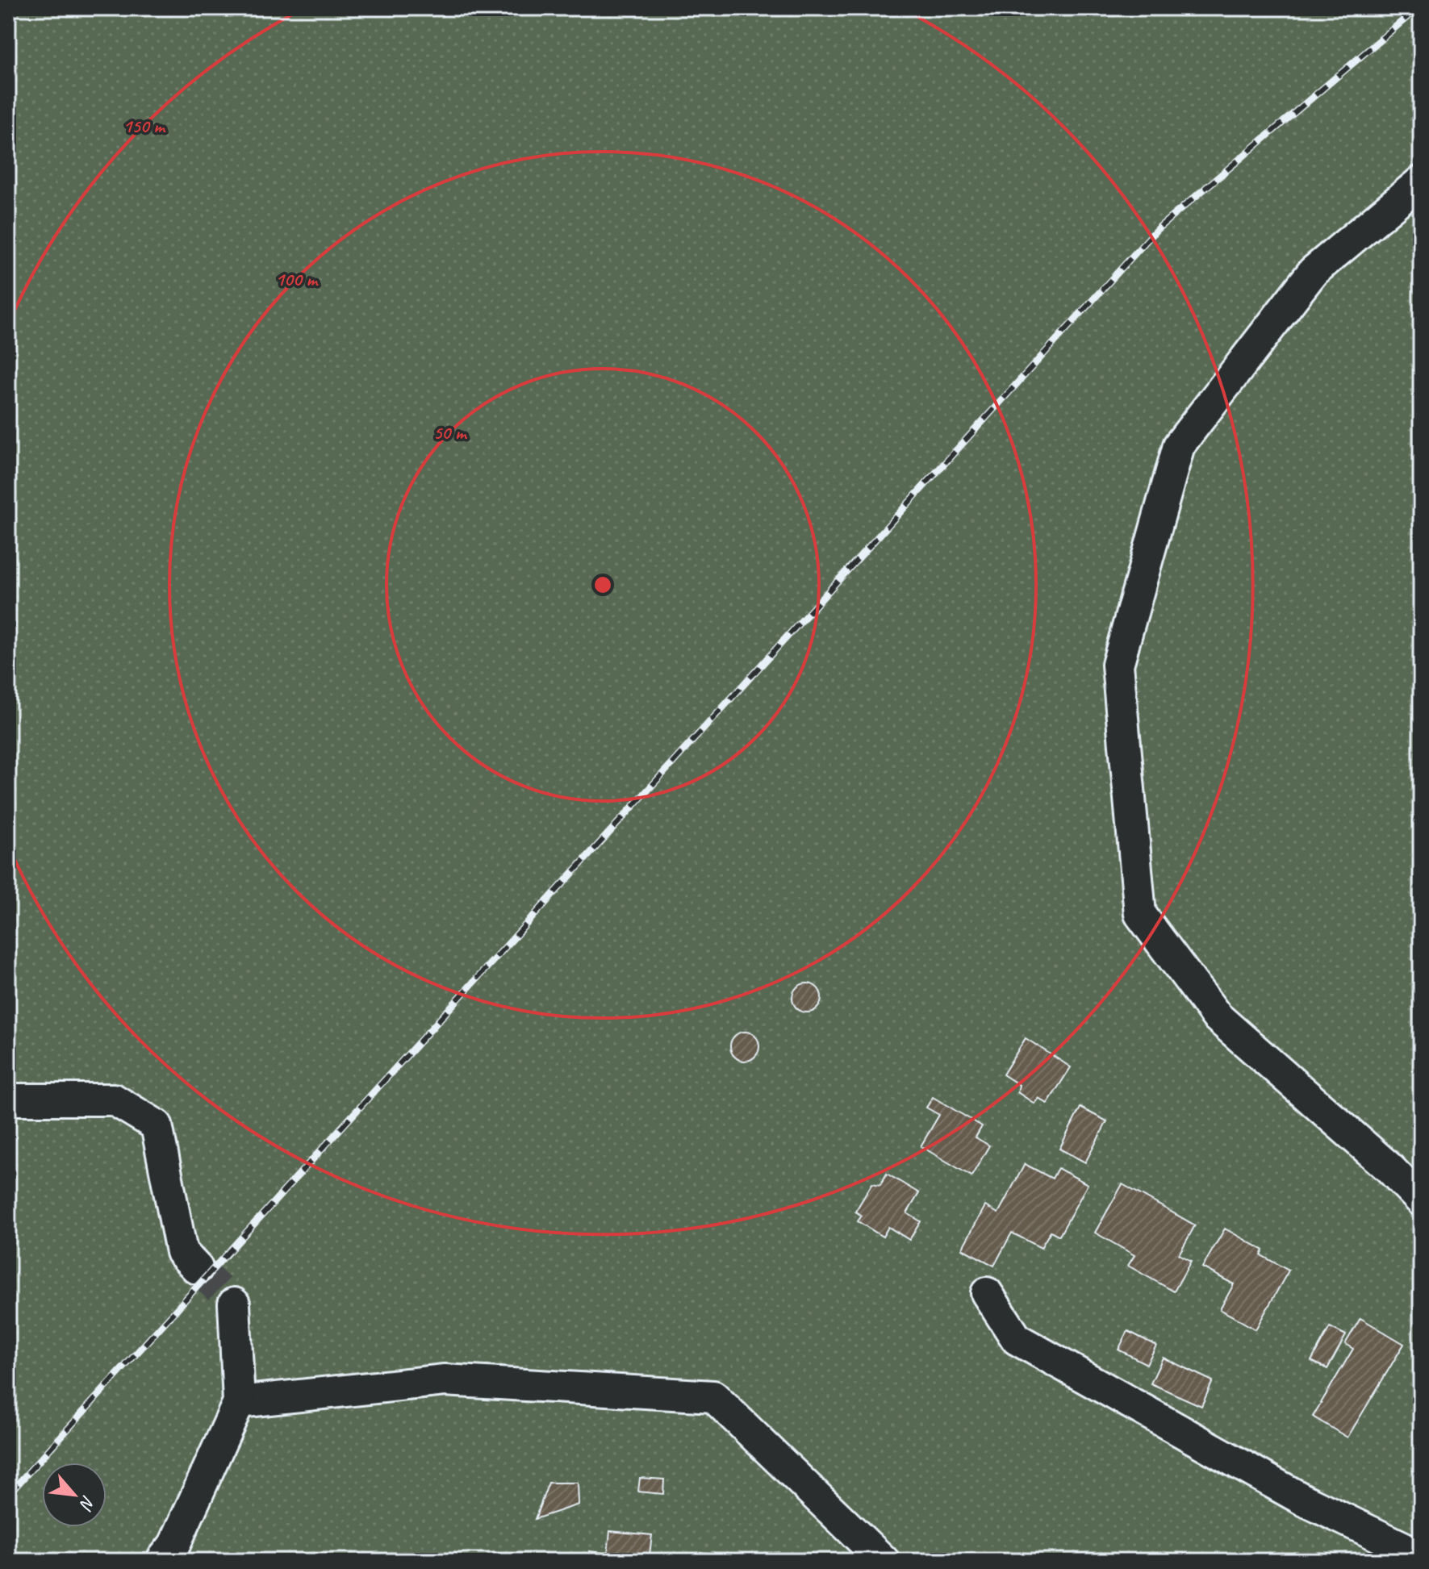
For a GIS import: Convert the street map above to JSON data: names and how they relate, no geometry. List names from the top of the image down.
{
  "north": "bottom right",
  "rings": ["150 m", "100 m", "50 m"]
}
